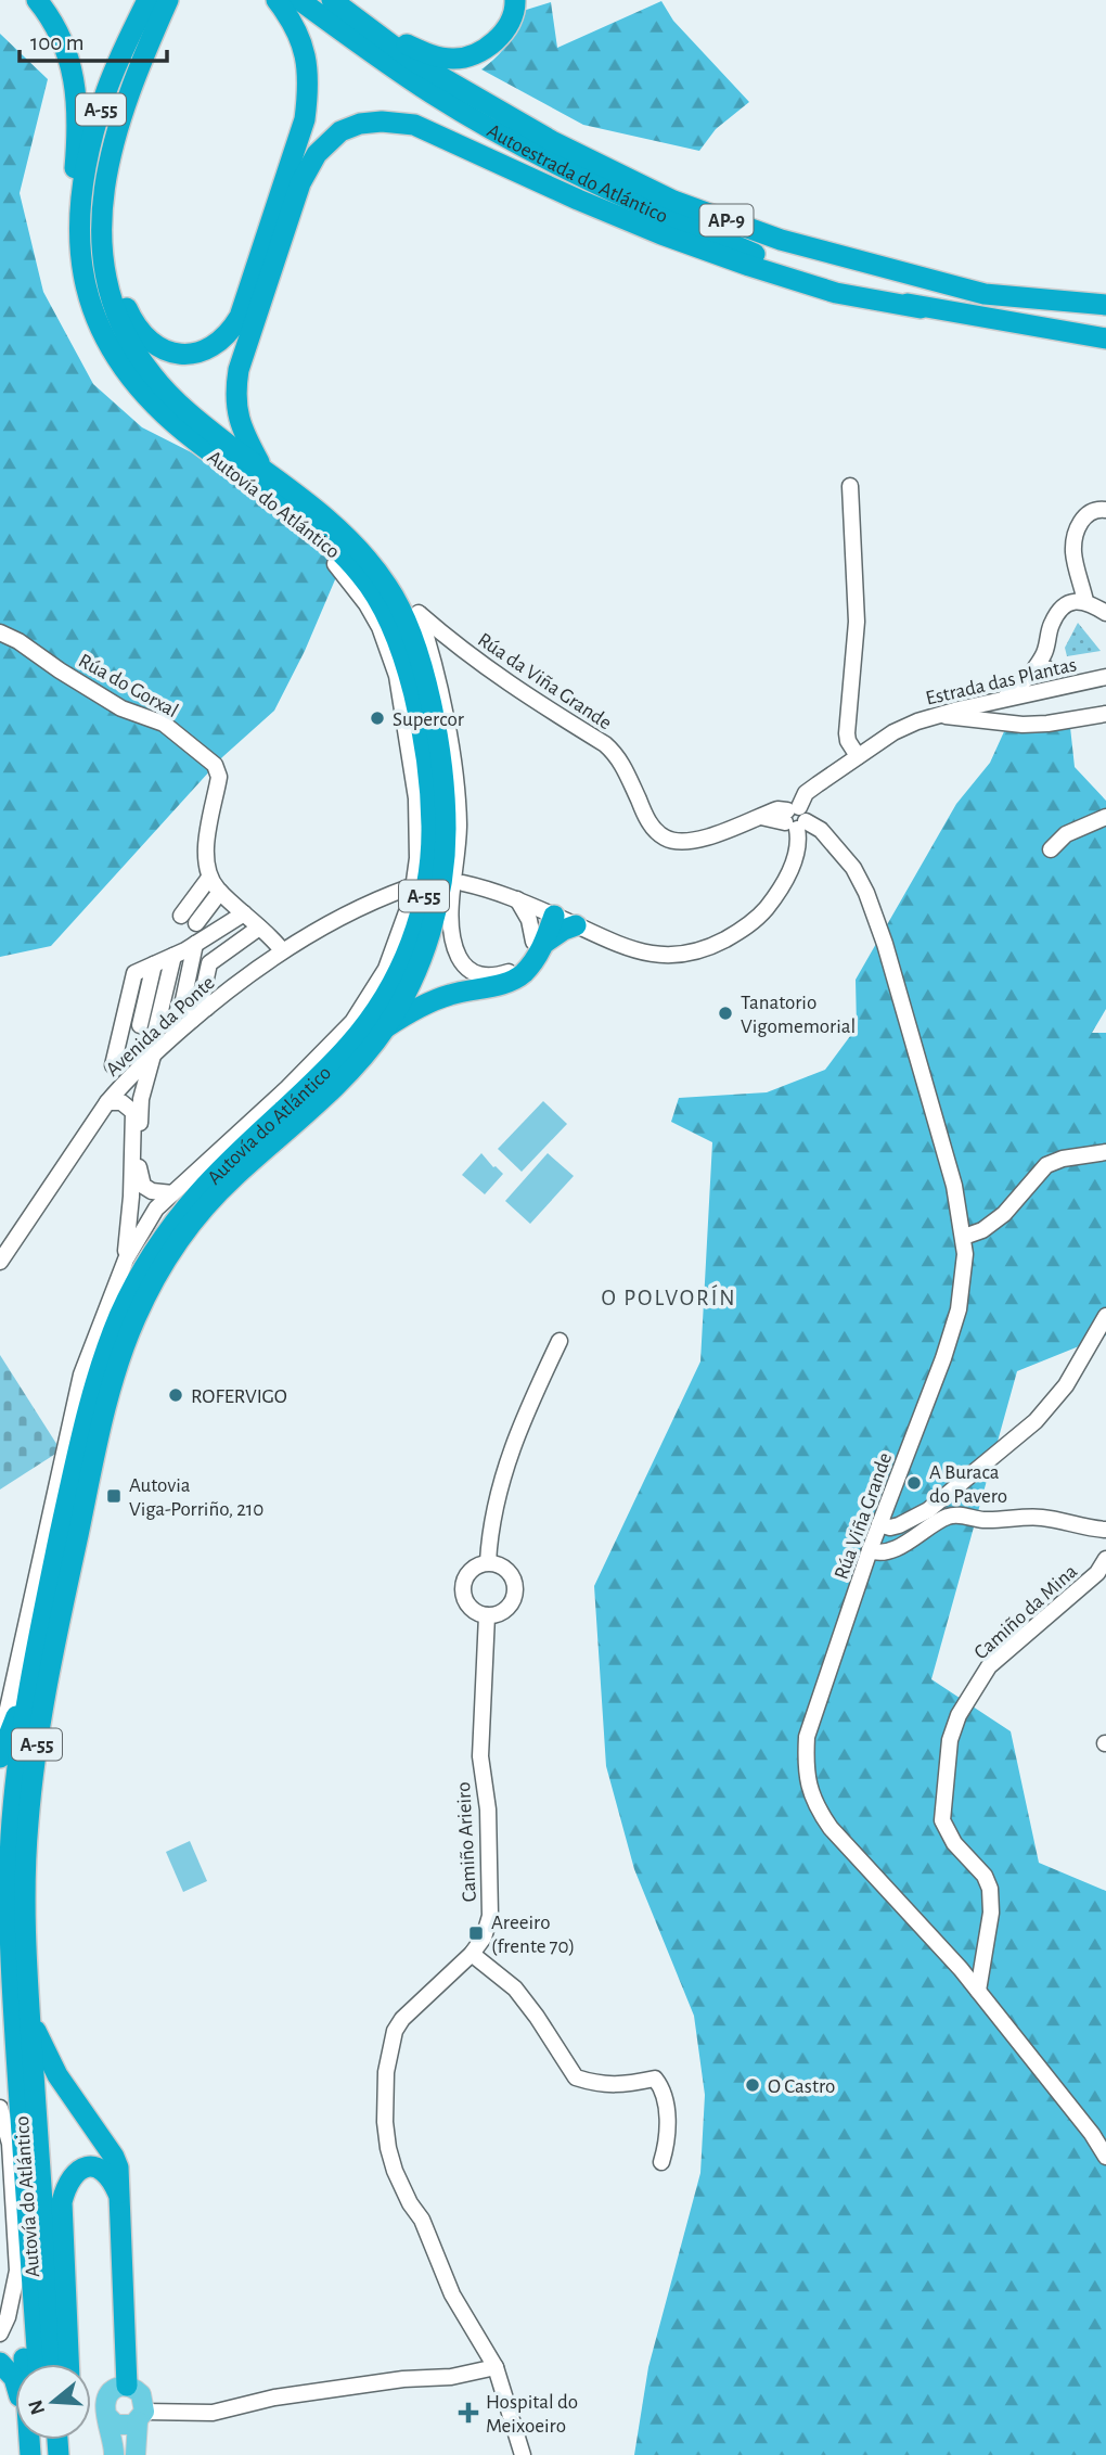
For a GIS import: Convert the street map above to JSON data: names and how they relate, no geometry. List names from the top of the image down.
{
  "streets": {
    "highway": [
      "A-55",
      "Autoestrada do Atlántico",
      "AP-9",
      "Autovía do Atlántico"
    ],
    "street": [
      "Rúa da Viña Grande",
      "Estrada das Plantas",
      "Rúa do Gorxal",
      "Avenida da Ponte",
      "Rúa Viña Grande",
      "Camiño da Mina",
      "Camiño Arieiro"
    ]
  },
  "crossings": [
    ["Rúa da Viña Grande", "Estrada das Plantas"],
    ["Rúa da Viña Grande", "Rúa Viña Grande"],
    ["Estrada das Plantas", "Rúa Viña Grande"],
    ["Rúa Viña Grande", "Camiño da Mina"]
  ],
  "districts": ["O POLVORÍN"],
  "places": {
    "other": [
      "Supercor",
      "Tanatorio Vigomemorial",
      "ROFERVIGO",
      "A Buraca do Pavero",
      "O Castro"
    ],
    "transit": ["Autovia Viga-Porriño, 210", "Areeiro (frente 70)"],
    "health": ["Hospital do Meixoeiro"]
  },
  "scale_bar": "100 m",
  "north": "left"
}
